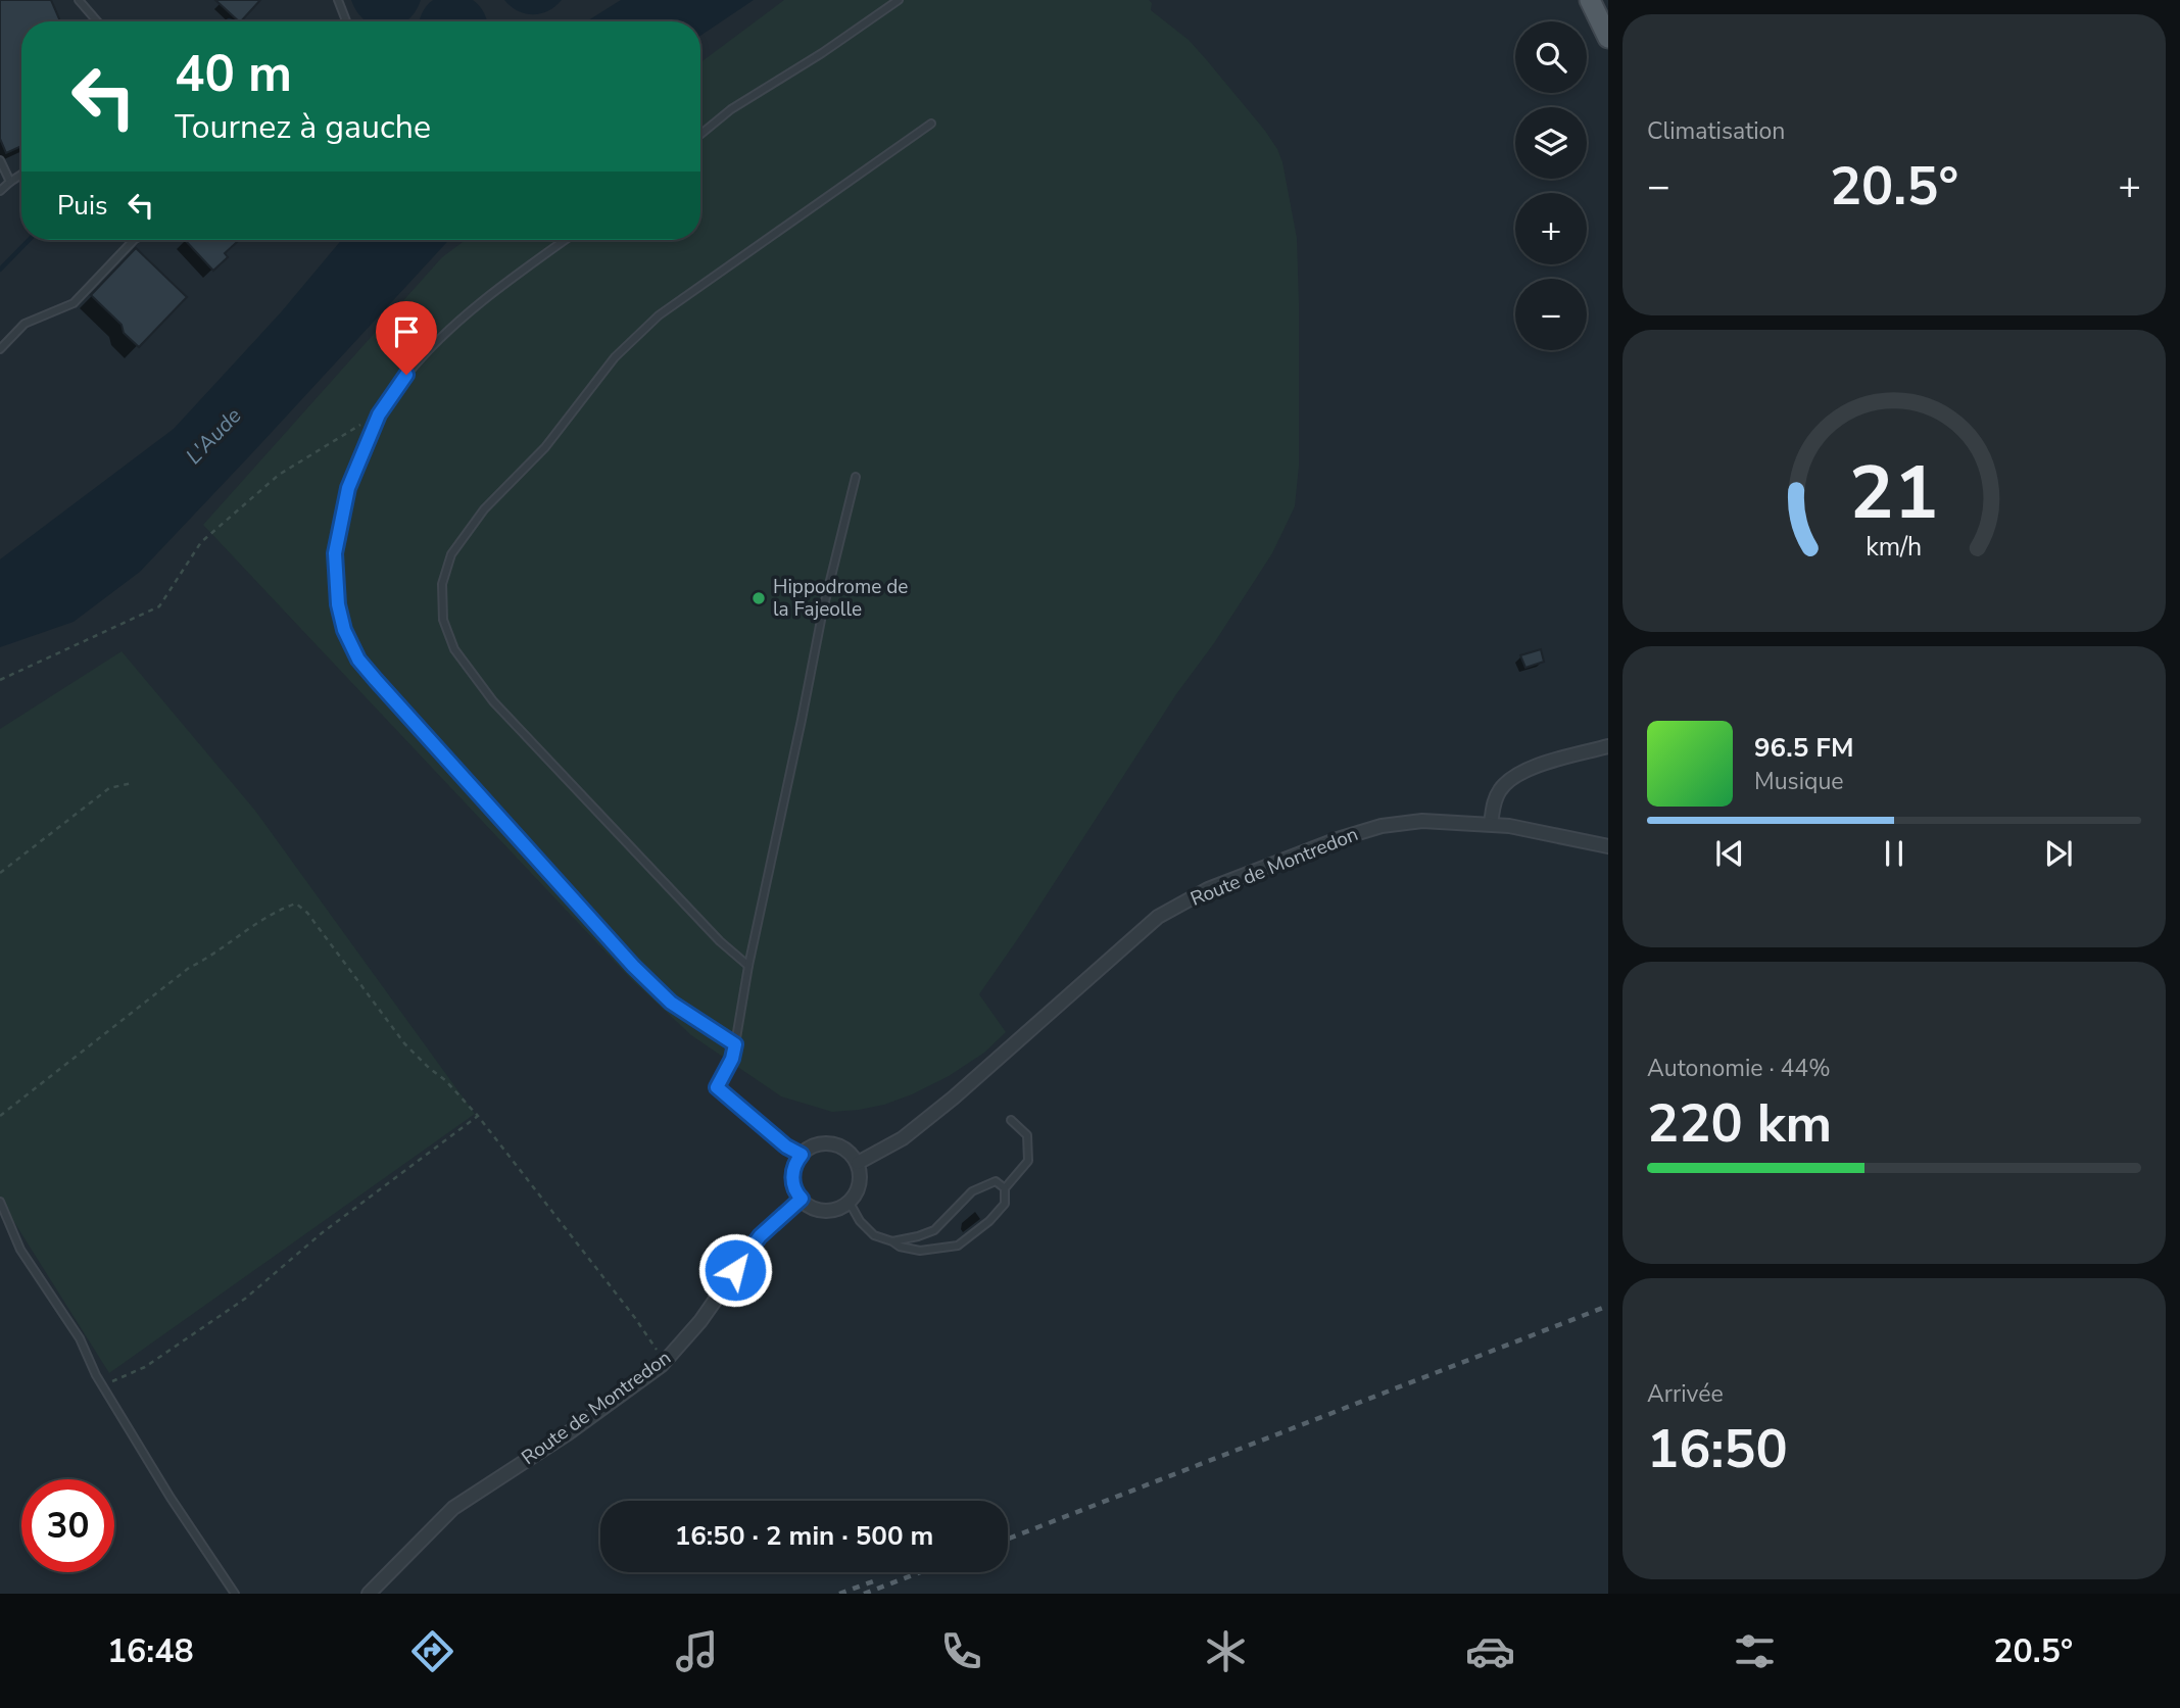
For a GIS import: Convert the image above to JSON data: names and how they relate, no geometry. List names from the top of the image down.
{
  "streets": {
    "street": ["Route de Montredon"]
  },
  "water": ["L'Aude"],
  "places": ["Hippodrome de la Fajeolle"],
  "page": {
    "tile": [
      "Climatisation",
      ["Autonomie · 44%", "220 km"],
      ["Arrivée", "16:50"]
    ],
    "map_buttons": ["+", "−"],
    "turn": ["40 m", "Tournez à gauche"],
    "heat": ["−", "20.5°", "+"],
    "then": "Puis",
    "song": ["96.5 FM", "Musique"],
    "limit": "30",
    "trip": "16:50 · 2 min · 500 m",
    "tabs": ["16:48", "20.5°"],
    "gauge": ["21", "km/h"]
  }
}
